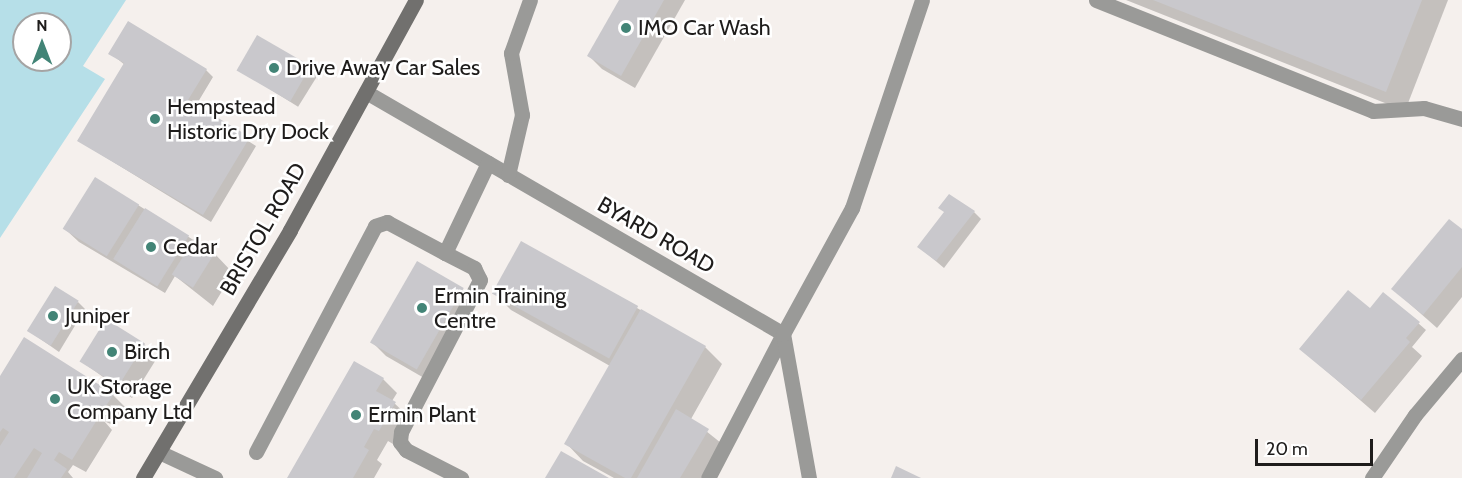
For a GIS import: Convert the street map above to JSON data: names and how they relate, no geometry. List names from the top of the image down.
{
  "streets": {
    "street": ["BRISTOL ROAD"],
    "lane": ["BYARD ROAD"]
  },
  "crossings": [
    ["BRISTOL ROAD", "BYARD ROAD"]
  ],
  "places": [
    "IMO Car Wash",
    "Drive Away Car Sales",
    "Hempstead Historic Dry Dock",
    "Cedar",
    "Ermin Training Centre",
    "Juniper",
    "Birch",
    "UK Storage Company Ltd",
    "Ermin Plant"
  ],
  "scale_bar": "20 m",
  "north": "top"
}
